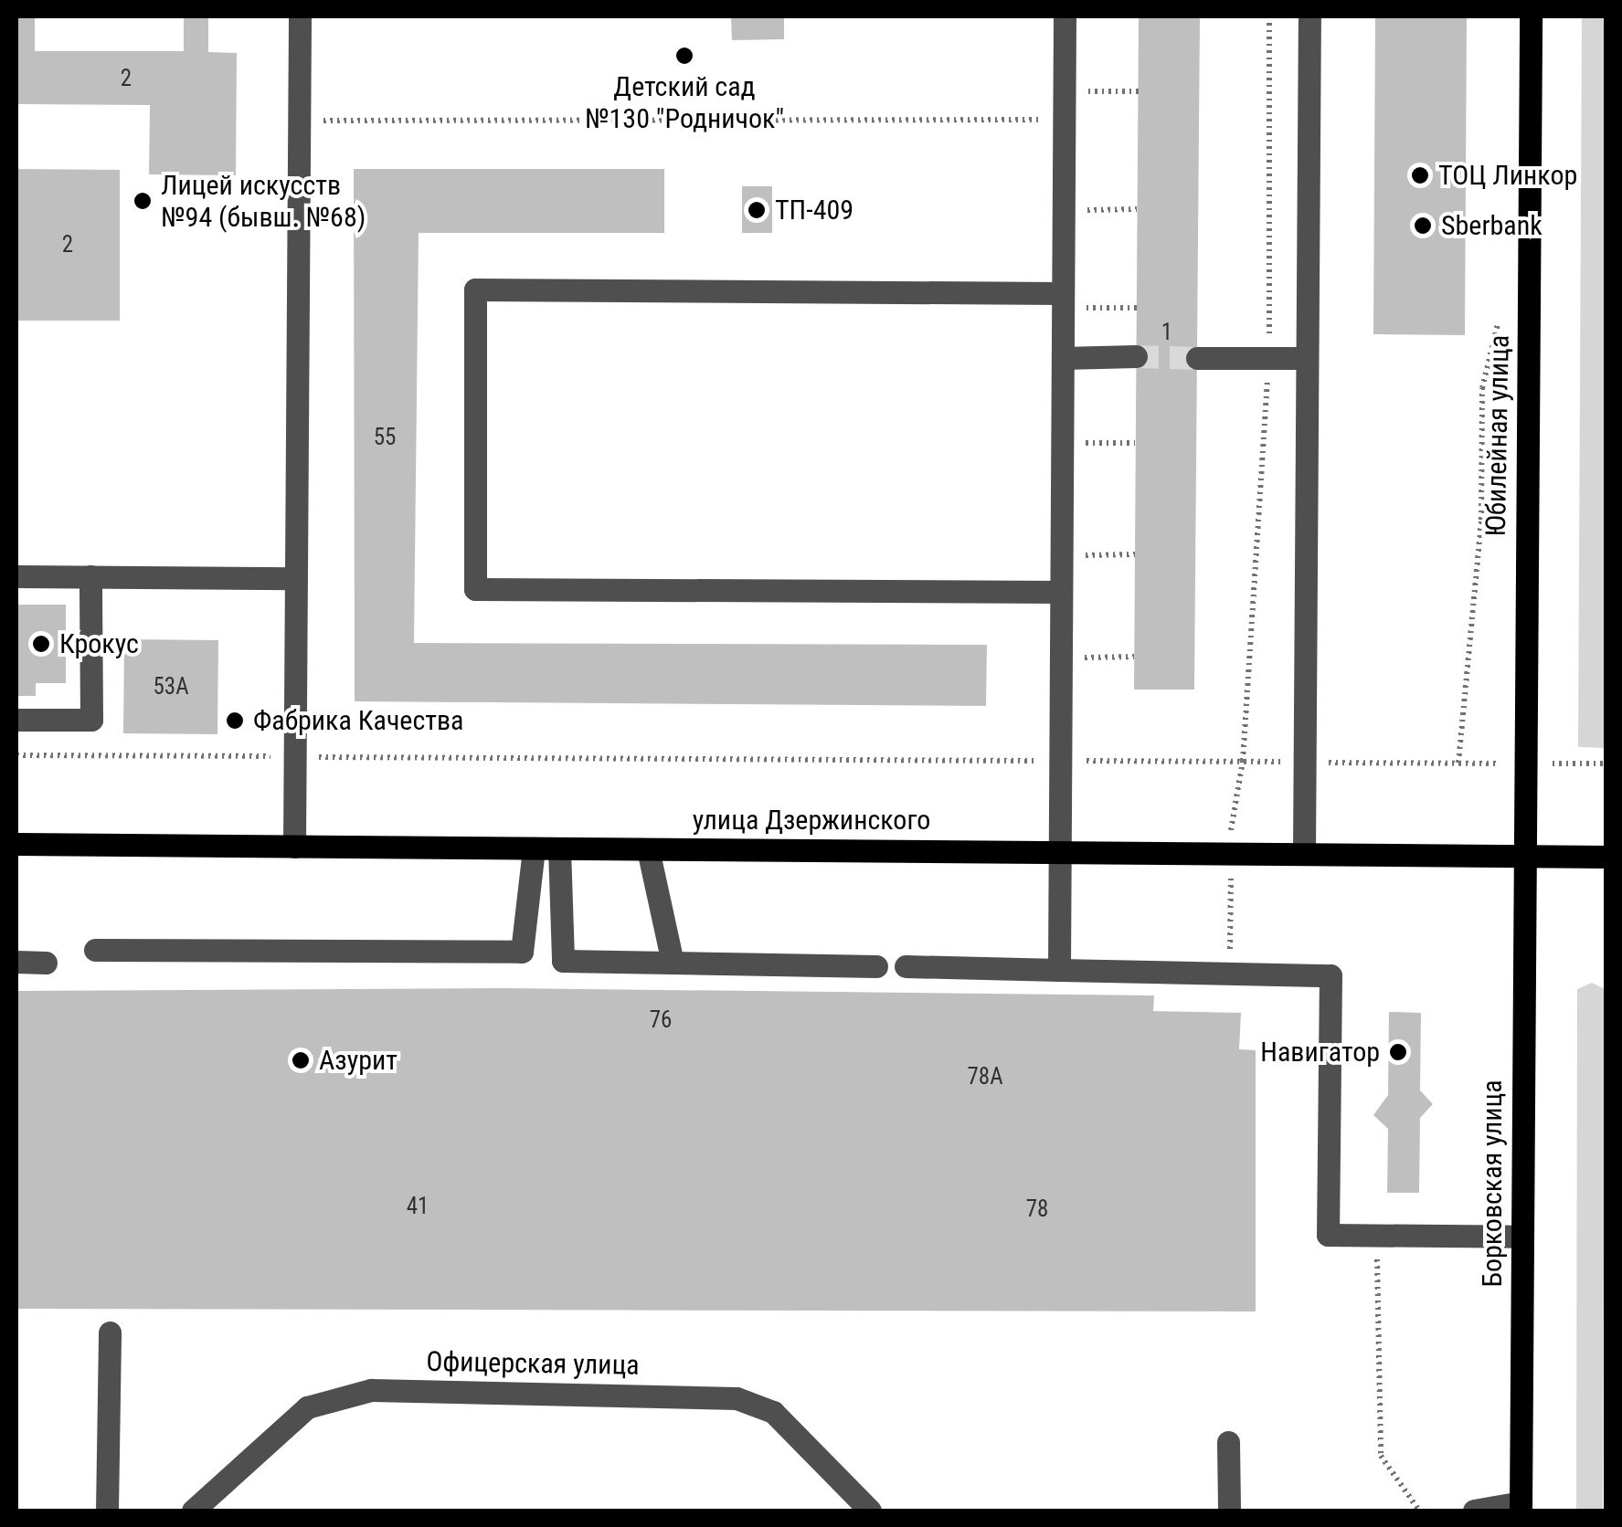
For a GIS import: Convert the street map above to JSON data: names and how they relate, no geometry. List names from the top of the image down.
{
  "streets": {
    "main road": ["Юбилейная улица", "улица Дзержинского", "Борковская улица"],
    "street": ["Офицерская улица"]
  },
  "crossings": [
    ["Юбилейная улица", "улица Дзержинского"],
    ["Юбилейная улица", "Борковская улица"],
    ["улица Дзержинского", "Борковская улица"]
  ],
  "places": [
    "Детский сад №130 \"Родничок\"",
    "ТОЦ Линкор",
    "Лицей искусств №94 (бывш. №68)",
    "ТП-409",
    "Sberbank",
    "Крокус",
    "Фабрика Качества",
    "Навигатор",
    "Азурит"
  ],
  "house_numbers": [
    "2",
    "2",
    "1",
    "55",
    "53А",
    "76",
    "78А",
    "41",
    "78"
  ]
}
